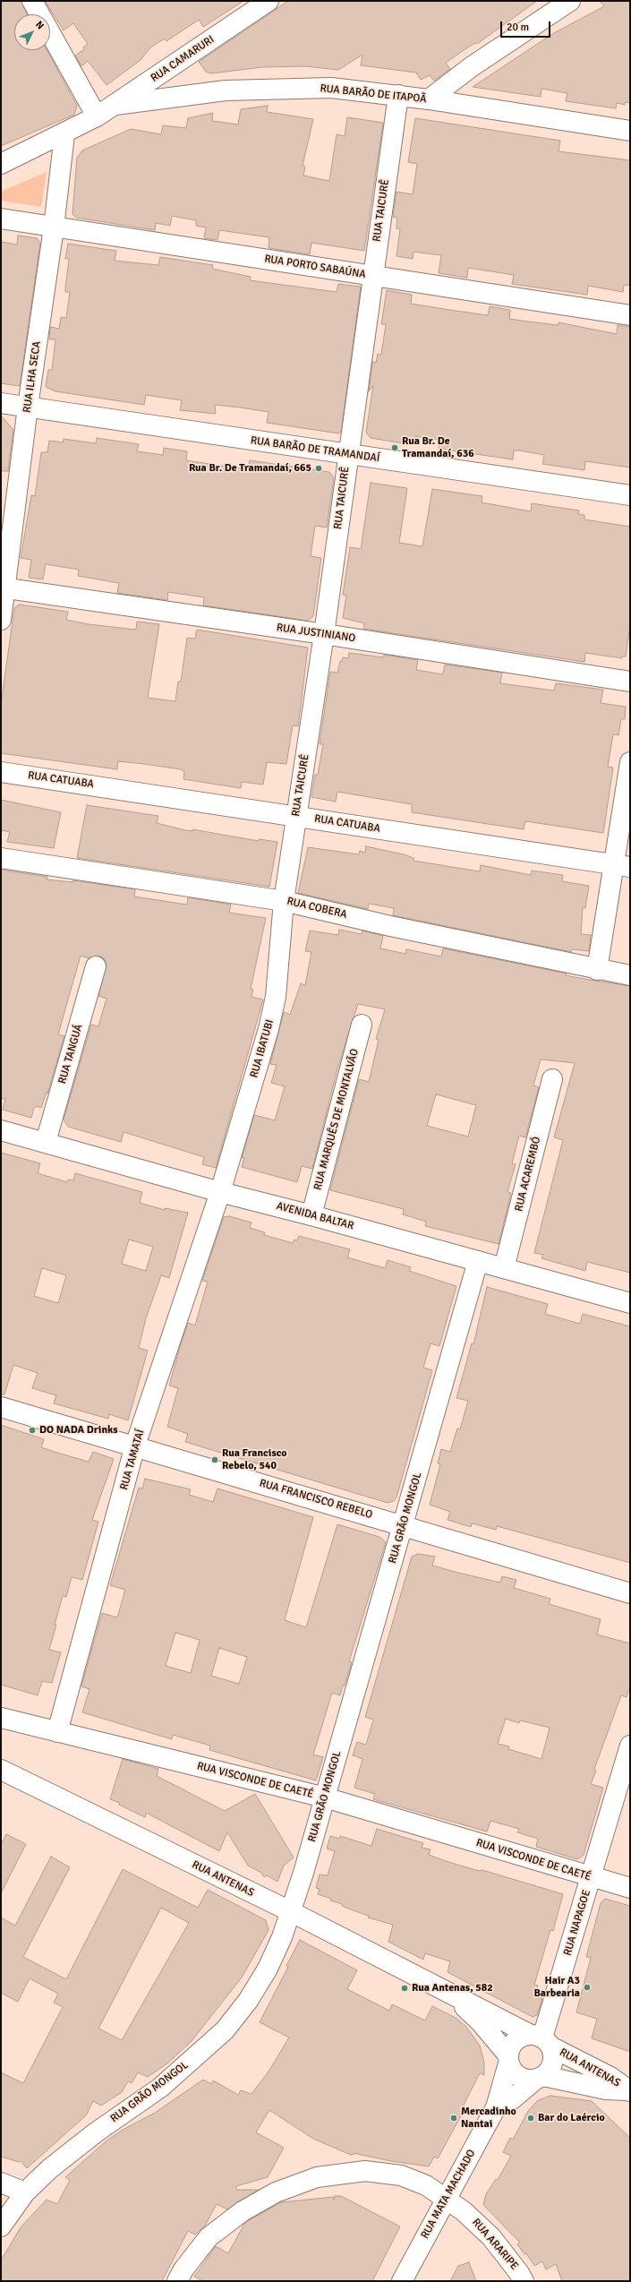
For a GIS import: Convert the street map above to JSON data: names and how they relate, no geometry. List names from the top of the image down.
{
  "streets": {
    "street": [
      "RUA CAMARURI",
      "RUA BARÃO DE ITAPOÃ",
      "RUA TAICURÊ",
      "RUA PORTO SABAÚNA",
      "RUA ILHA SECA",
      "RUA BARÃO DE TRAMANDAÍ",
      "RUA JUSTINIANO",
      "RUA CATUABA",
      "RUA COBERA",
      "RUA IBATUBI",
      "RUA TANGUÁ",
      "RUA MARQUÊS DE MONTALVÃO",
      "RUA ACAREMBÓ",
      "AVENIDA BALTAR",
      "RUA TAMATAÍ",
      "RUA FRANCISCO REBELO",
      "RUA GRÃO MONGOL",
      "RUA VISCONDE DE CAETÉ",
      "RUA ANTENAS",
      "RUA NAPAGOE",
      "RUA MATA MACHADO",
      "RUA ARARIPE"
    ]
  },
  "crossings": [
    ["RUA CAMARURI", "RUA BARÃO DE ITAPOÃ"],
    ["RUA BARÃO DE ITAPOÃ", "RUA TAICURÊ"],
    ["RUA TAICURÊ", "RUA PORTO SABAÚNA"],
    ["RUA TAICURÊ", "RUA BARÃO DE TRAMANDAÍ"],
    ["RUA TAICURÊ", "RUA JUSTINIANO"],
    ["RUA TAICURÊ", "RUA CATUABA"],
    ["RUA TAICURÊ", "RUA COBERA"],
    ["RUA TAICURÊ", "RUA IBATUBI"],
    ["RUA PORTO SABAÚNA", "RUA ILHA SECA"],
    ["RUA ILHA SECA", "RUA BARÃO DE TRAMANDAÍ"],
    ["RUA ILHA SECA", "RUA JUSTINIANO"],
    ["RUA COBERA", "RUA IBATUBI"],
    ["RUA IBATUBI", "AVENIDA BALTAR"],
    ["RUA IBATUBI", "RUA TAMATAÍ"],
    ["RUA TANGUÁ", "AVENIDA BALTAR"],
    ["RUA MARQUÊS DE MONTALVÃO", "AVENIDA BALTAR"],
    ["RUA ACAREMBÓ", "AVENIDA BALTAR"],
    ["AVENIDA BALTAR", "RUA TAMATAÍ"],
    ["AVENIDA BALTAR", "RUA GRÃO MONGOL"],
    ["RUA TAMATAÍ", "RUA FRANCISCO REBELO"],
    ["RUA TAMATAÍ", "RUA VISCONDE DE CAETÉ"],
    ["RUA FRANCISCO REBELO", "RUA GRÃO MONGOL"],
    ["RUA GRÃO MONGOL", "RUA VISCONDE DE CAETÉ"],
    ["RUA GRÃO MONGOL", "RUA ANTENAS"],
    ["RUA VISCONDE DE CAETÉ", "RUA NAPAGOE"],
    ["RUA ANTENAS", "RUA NAPAGOE"],
    ["RUA ANTENAS", "RUA MATA MACHADO"],
    ["RUA NAPAGOE", "RUA MATA MACHADO"],
    ["RUA MATA MACHADO", "RUA ARARIPE"]
  ],
  "places": [
    "Rua Br. De Tramandaí, 636",
    "Rua Br. De Tramandaí, 665",
    "DO NADA Drinks",
    "Rua Francisco Rebelo, 540",
    "Hair A3 Barbearia",
    "Rua Antenas, 582",
    "Mercadinho Nantai",
    "Bar do Laércio"
  ],
  "scale_bar": "20 m",
  "north": "top right"
}
